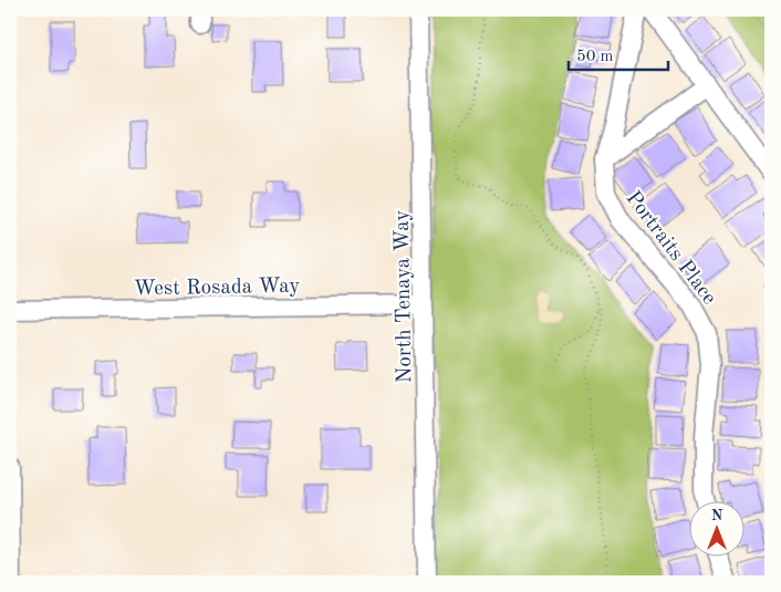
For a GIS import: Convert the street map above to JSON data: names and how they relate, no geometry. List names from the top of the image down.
{
  "streets": {
    "street": ["Portraits Place", "West Rosada Way", "North Tenaya Way"]
  },
  "crossings": [
    ["West Rosada Way", "North Tenaya Way"]
  ],
  "scale_bar": "50 m",
  "north": "top"
}
